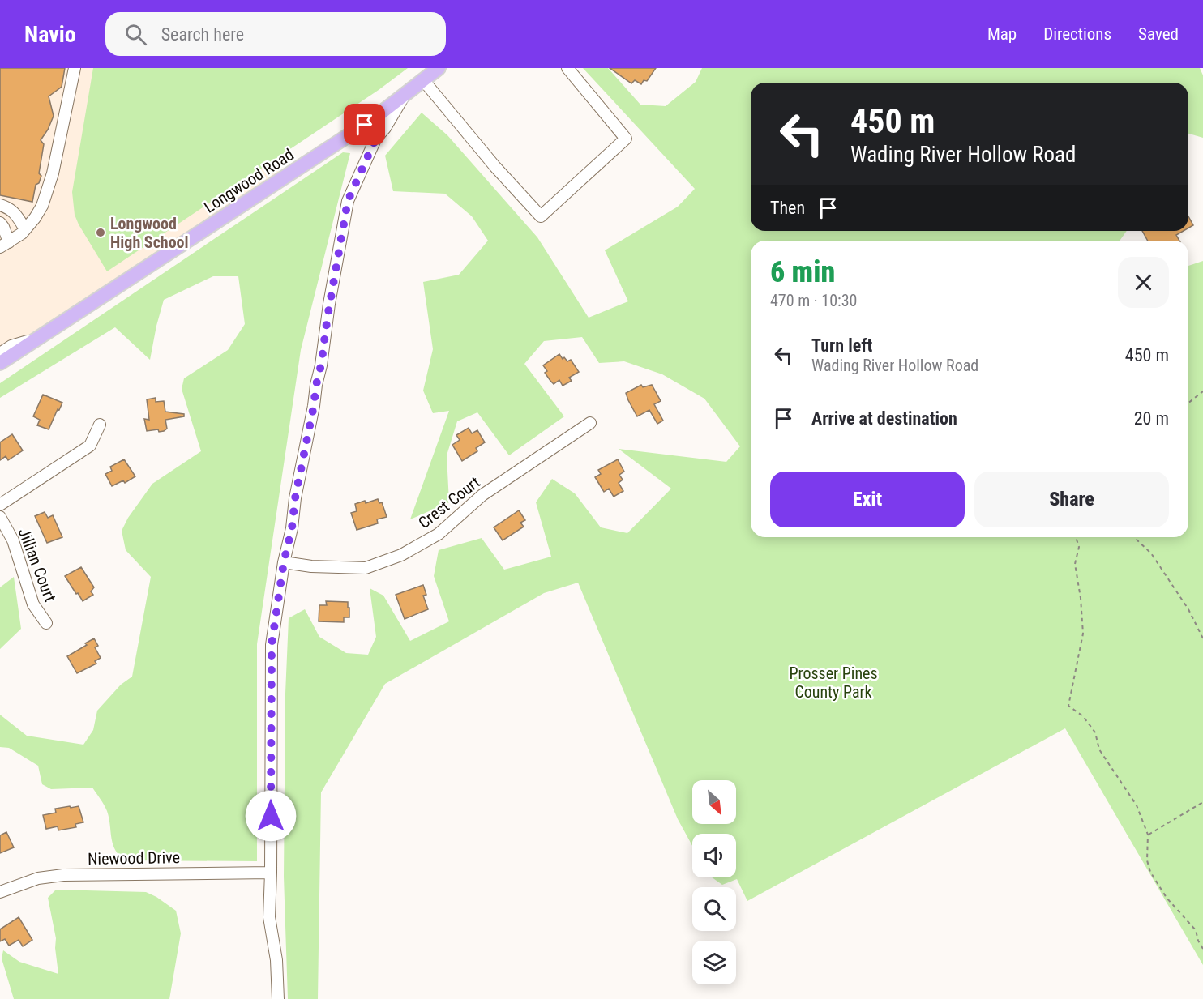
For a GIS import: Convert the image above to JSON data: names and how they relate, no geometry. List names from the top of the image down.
{
  "streets": {
    "main road": ["Longwood Road"],
    "street": ["Crest Court", "Jillian Court", "Niewood Drive"]
  },
  "parks": ["Prosser Pines County Park"],
  "places": ["Longwood High School"],
  "north": "bottom right",
  "page": {
    "header": "Navio",
    "search": "Search here",
    "nav": ["Map", "Directions", "Saved"],
    "turn": ["450 m", "Wading River Hollow Road"],
    "then": "Then",
    "heading": ["6 min", "470 m · 10:30"],
    "list": [
      {
        "name": "Turn left",
        "note": "Wading River Hollow Road",
        "value": "450 m"
      },
      {
        "name": "Arrive at destination",
        "value": "20 m"
      }
    ],
    "buttons": ["Exit", "Share"]
  }
}
